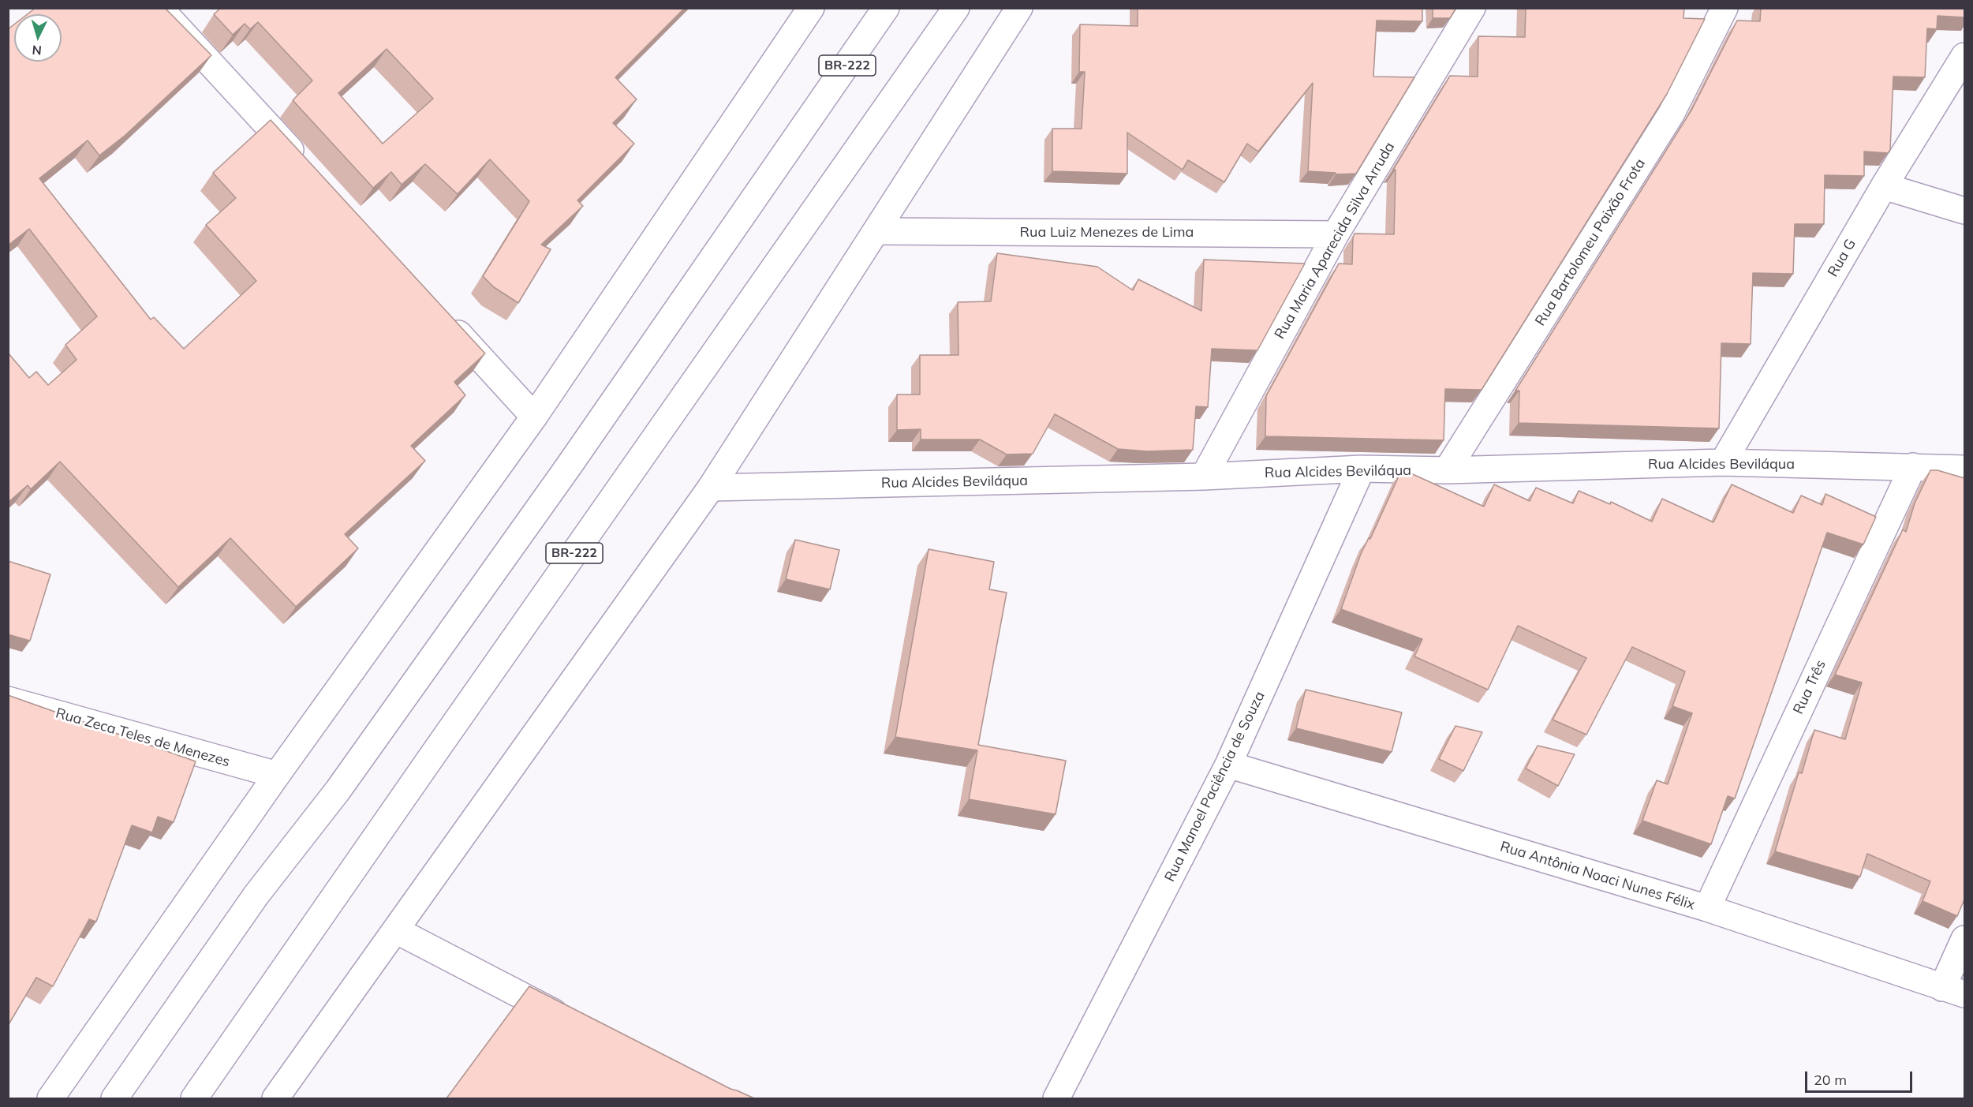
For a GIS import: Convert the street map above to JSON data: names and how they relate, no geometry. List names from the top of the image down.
{
  "streets": {
    "main road": [
      "BR-222",
      "Rua Luiz Menezes de Lima",
      "Rua Maria Aparecida Silva Arruda",
      "Rua Bartolomeu Paixão Frota",
      "Rua G",
      "Rua Alcides Beviláqua",
      "Rua Três",
      "Rua Zeca Teles de Menezes",
      "Rua Manoel Paciência de Souza",
      "Rua Antônia Noaci Nunes Félix"
    ]
  },
  "crossings": [
    ["Rua Luiz Menezes de Lima", "Rua Maria Aparecida Silva Arruda"],
    ["Rua Maria Aparecida Silva Arruda", "Rua Alcides Beviláqua"],
    ["Rua Bartolomeu Paixão Frota", "Rua Alcides Beviláqua"],
    ["Rua G", "Rua Alcides Beviláqua"],
    ["Rua Alcides Beviláqua", "Rua Três"],
    ["Rua Alcides Beviláqua", "Rua Manoel Paciência de Souza"],
    ["Rua Três", "Rua Antônia Noaci Nunes Félix"],
    ["Rua Manoel Paciência de Souza", "Rua Antônia Noaci Nunes Félix"]
  ],
  "scale_bar": "20 m",
  "north": "bottom"
}
